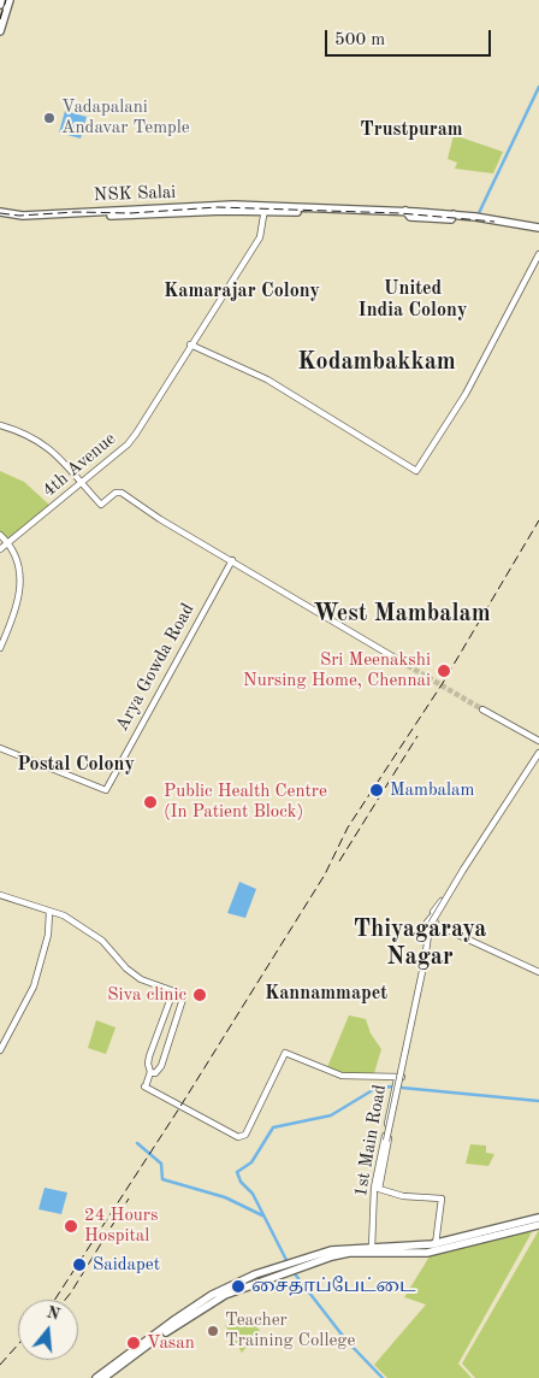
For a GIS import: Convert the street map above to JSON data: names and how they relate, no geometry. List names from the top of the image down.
{
  "streets": {
    "main road": [
      "NSK Salai",
      "4th Avenue",
      "Arya Gowda Road",
      "1st Main Road"
    ]
  },
  "crossings": [
    ["NSK Salai", "4th Avenue"]
  ],
  "districts": [
    "Trustpuram",
    "United India Colony",
    "Kamarajar Colony",
    "Kodambakkam",
    "West Mambalam",
    "Postal Colony",
    "Thiyagaraya Nagar",
    "Kannammapet"
  ],
  "places": [
    "Vadapalani Andavar Temple",
    "Sri Meenakshi Nursing Home, Chennai",
    "Mambalam",
    "Public Health Centre (In Patient Block)",
    "Siva clinic",
    "24 Hours Hospital",
    "Saidapet",
    "சைதாப்பேட்டை",
    "Teacher Training College",
    "Vasan"
  ],
  "scale_bar": "500 m",
  "north": "top"
}
